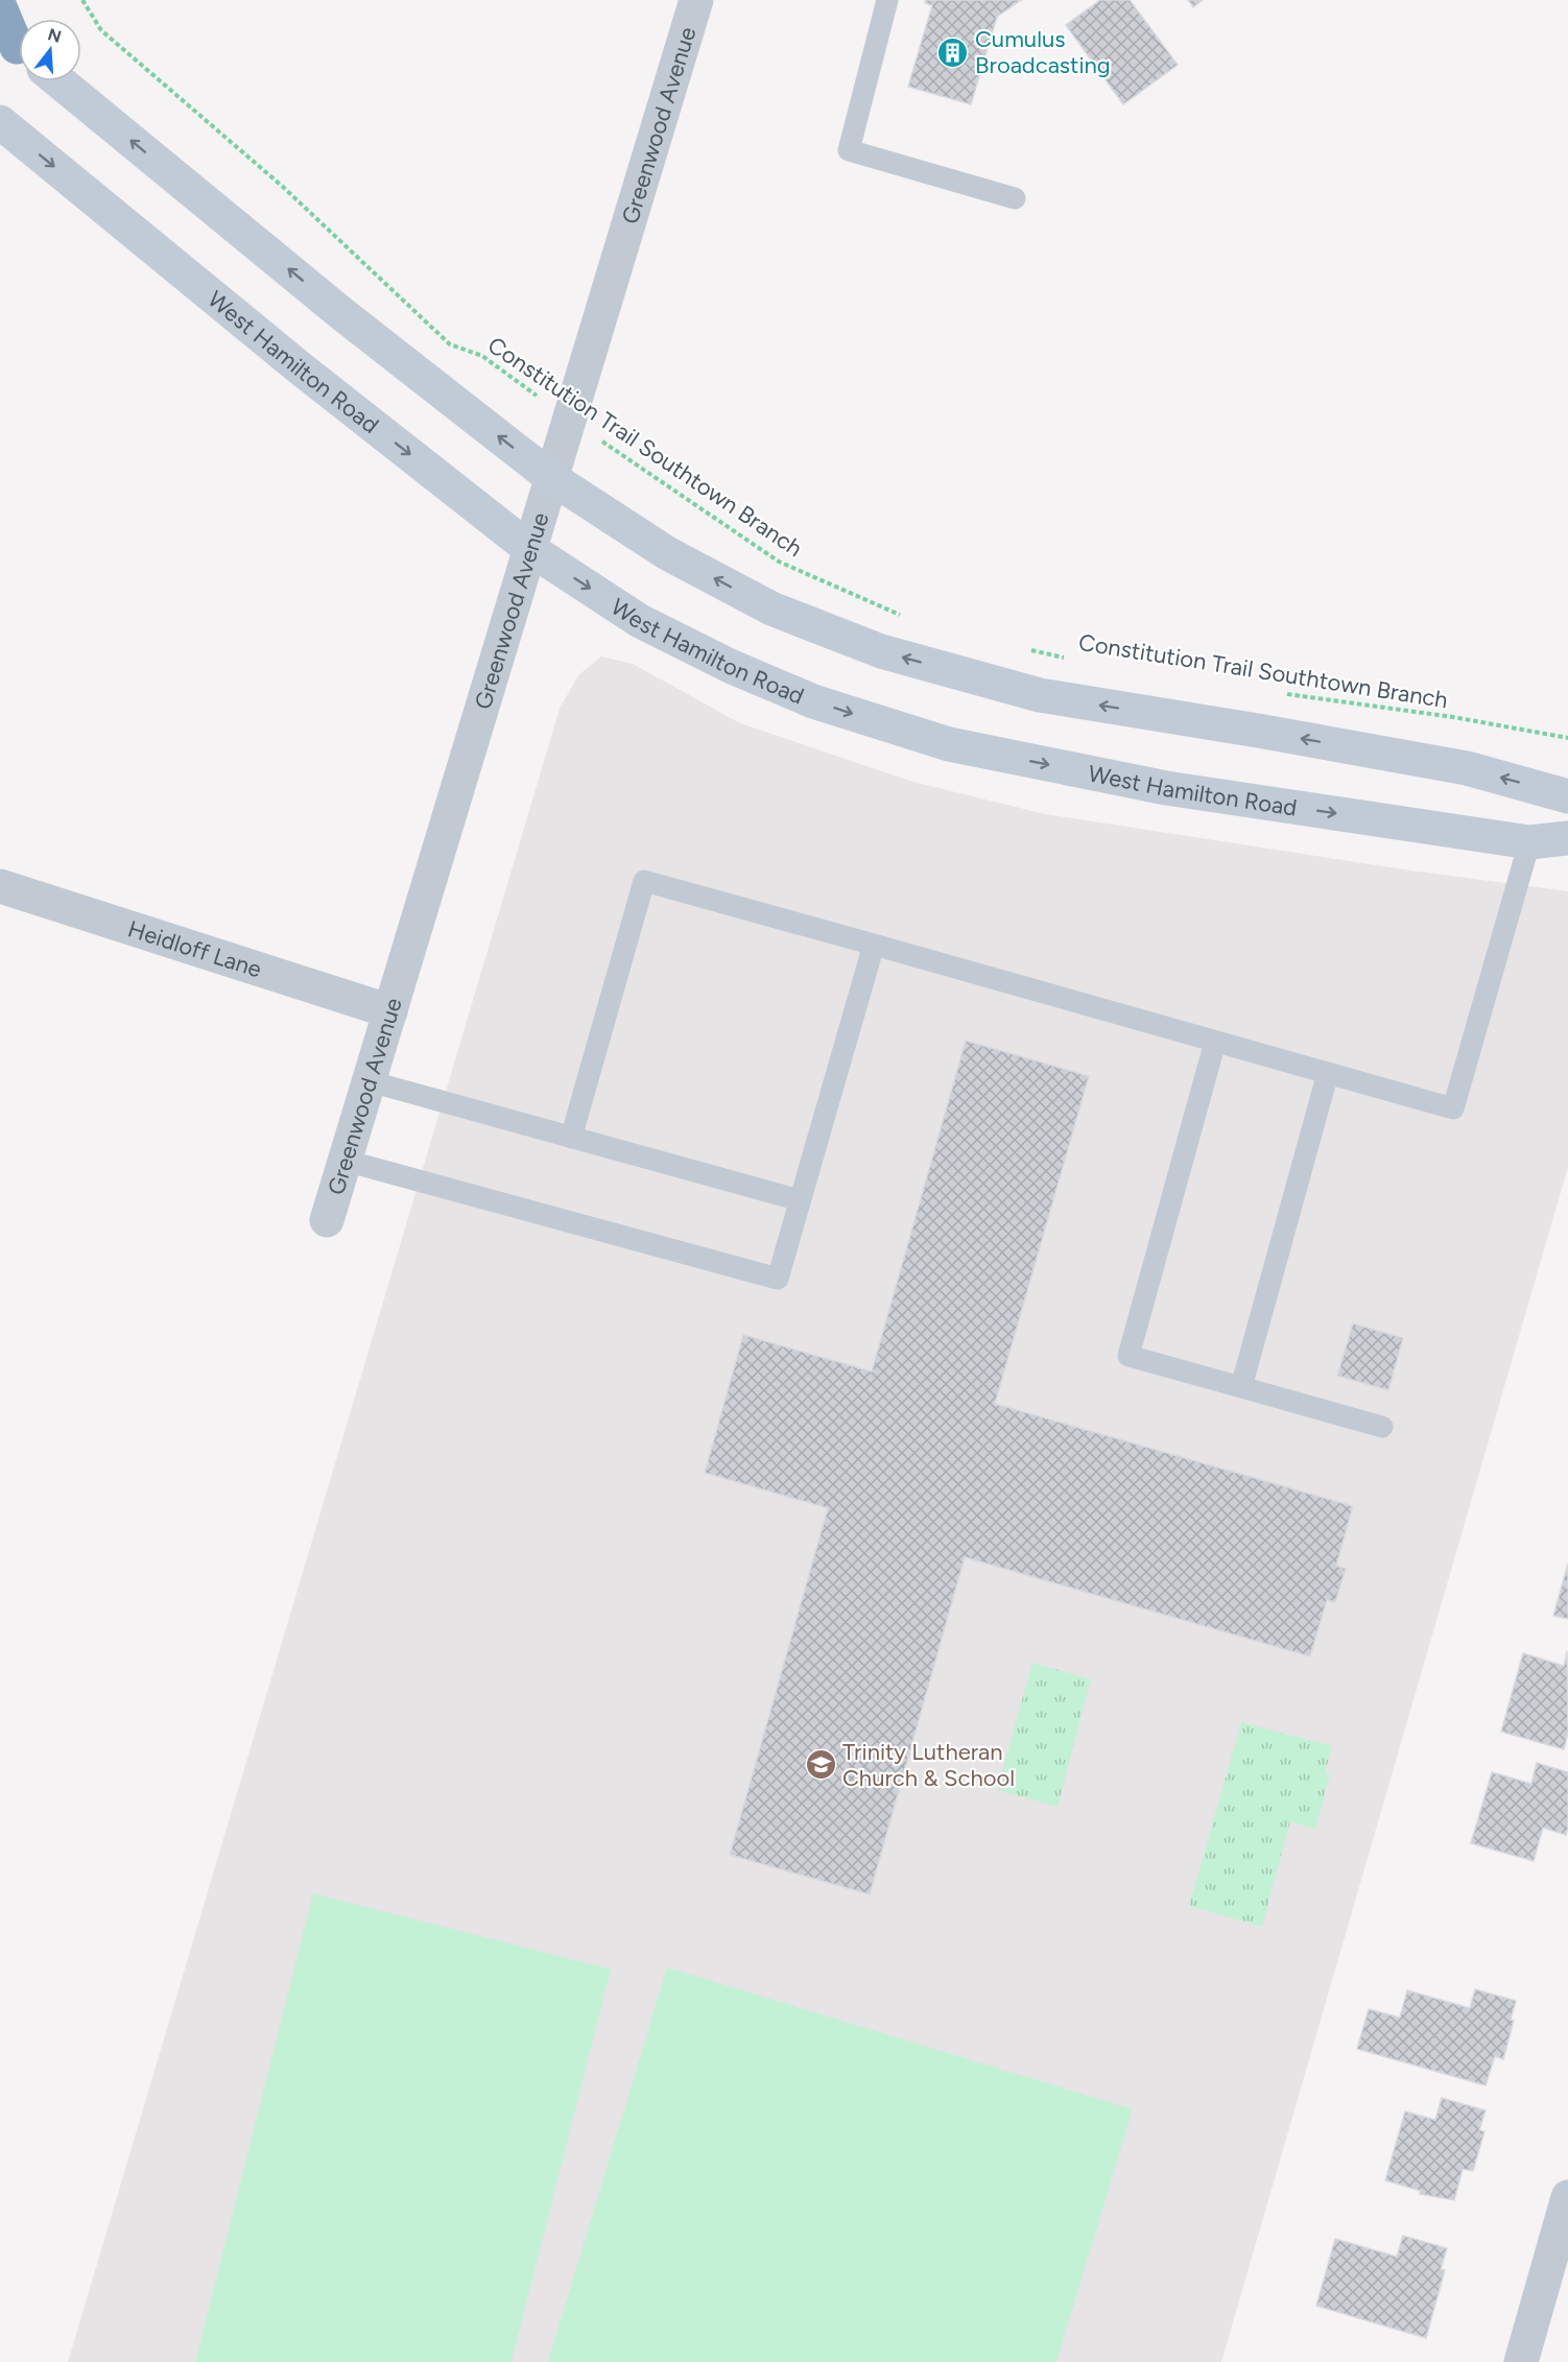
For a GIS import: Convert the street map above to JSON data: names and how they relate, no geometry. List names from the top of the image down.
{
  "streets": {
    "main road": ["West Hamilton Road"],
    "street": ["Greenwood Avenue", "Heidloff Lane"],
    "path": ["Constitution Trail Southtown Branch"]
  },
  "crossings": [
    ["Greenwood Avenue", "West Hamilton Road"],
    ["Greenwood Avenue", "Constitution Trail Southtown Branch"],
    ["Greenwood Avenue", "Heidloff Lane"]
  ],
  "places": {
    "building": ["Cumulus Broadcasting"],
    "school or university": ["Trinity Lutheran Church & School"]
  },
  "north": "top"
}
